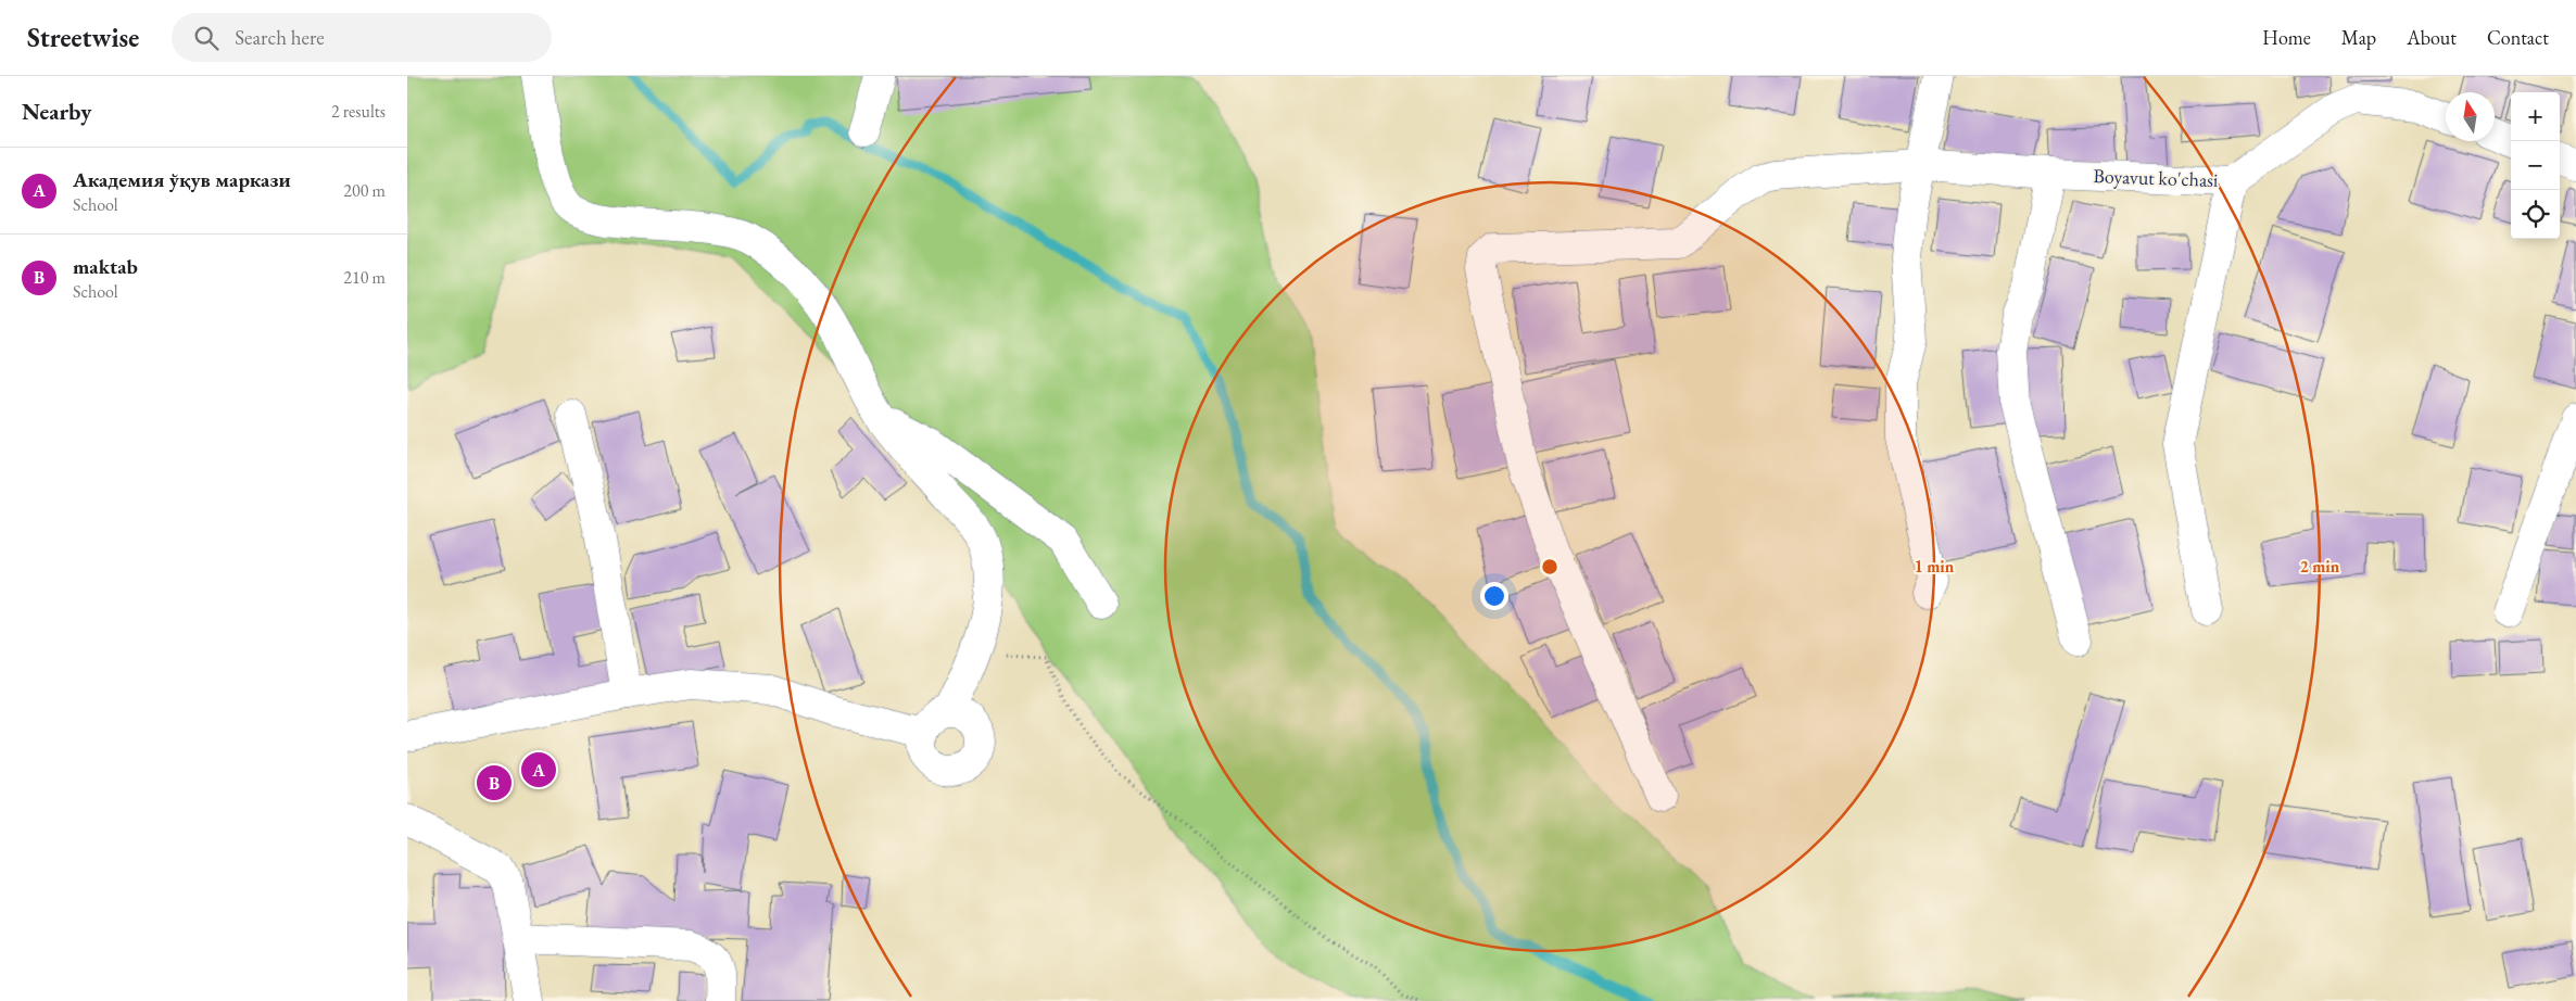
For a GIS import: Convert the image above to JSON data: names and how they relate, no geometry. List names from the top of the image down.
{
  "streets": {
    "street": ["Boyavut ko'chasi"]
  },
  "north": "top",
  "page": {
    "header": "Streetwise",
    "search": "Search here",
    "nav": [
      "Home",
      "Map",
      "About",
      "Contact"
    ],
    "heading": ["Nearby", "2 results"],
    "map_buttons": ["+", "−"],
    "list": [
      {
        "mark": "A",
        "name": "Академия ўқув маркази",
        "note": "School",
        "value": "200 m"
      },
      {
        "mark": "B",
        "name": "maktab",
        "note": "School",
        "value": "210 m"
      }
    ],
    "pins": ["A", "B"]
  },
  "rings": ["1 min", "2 min"]
}
